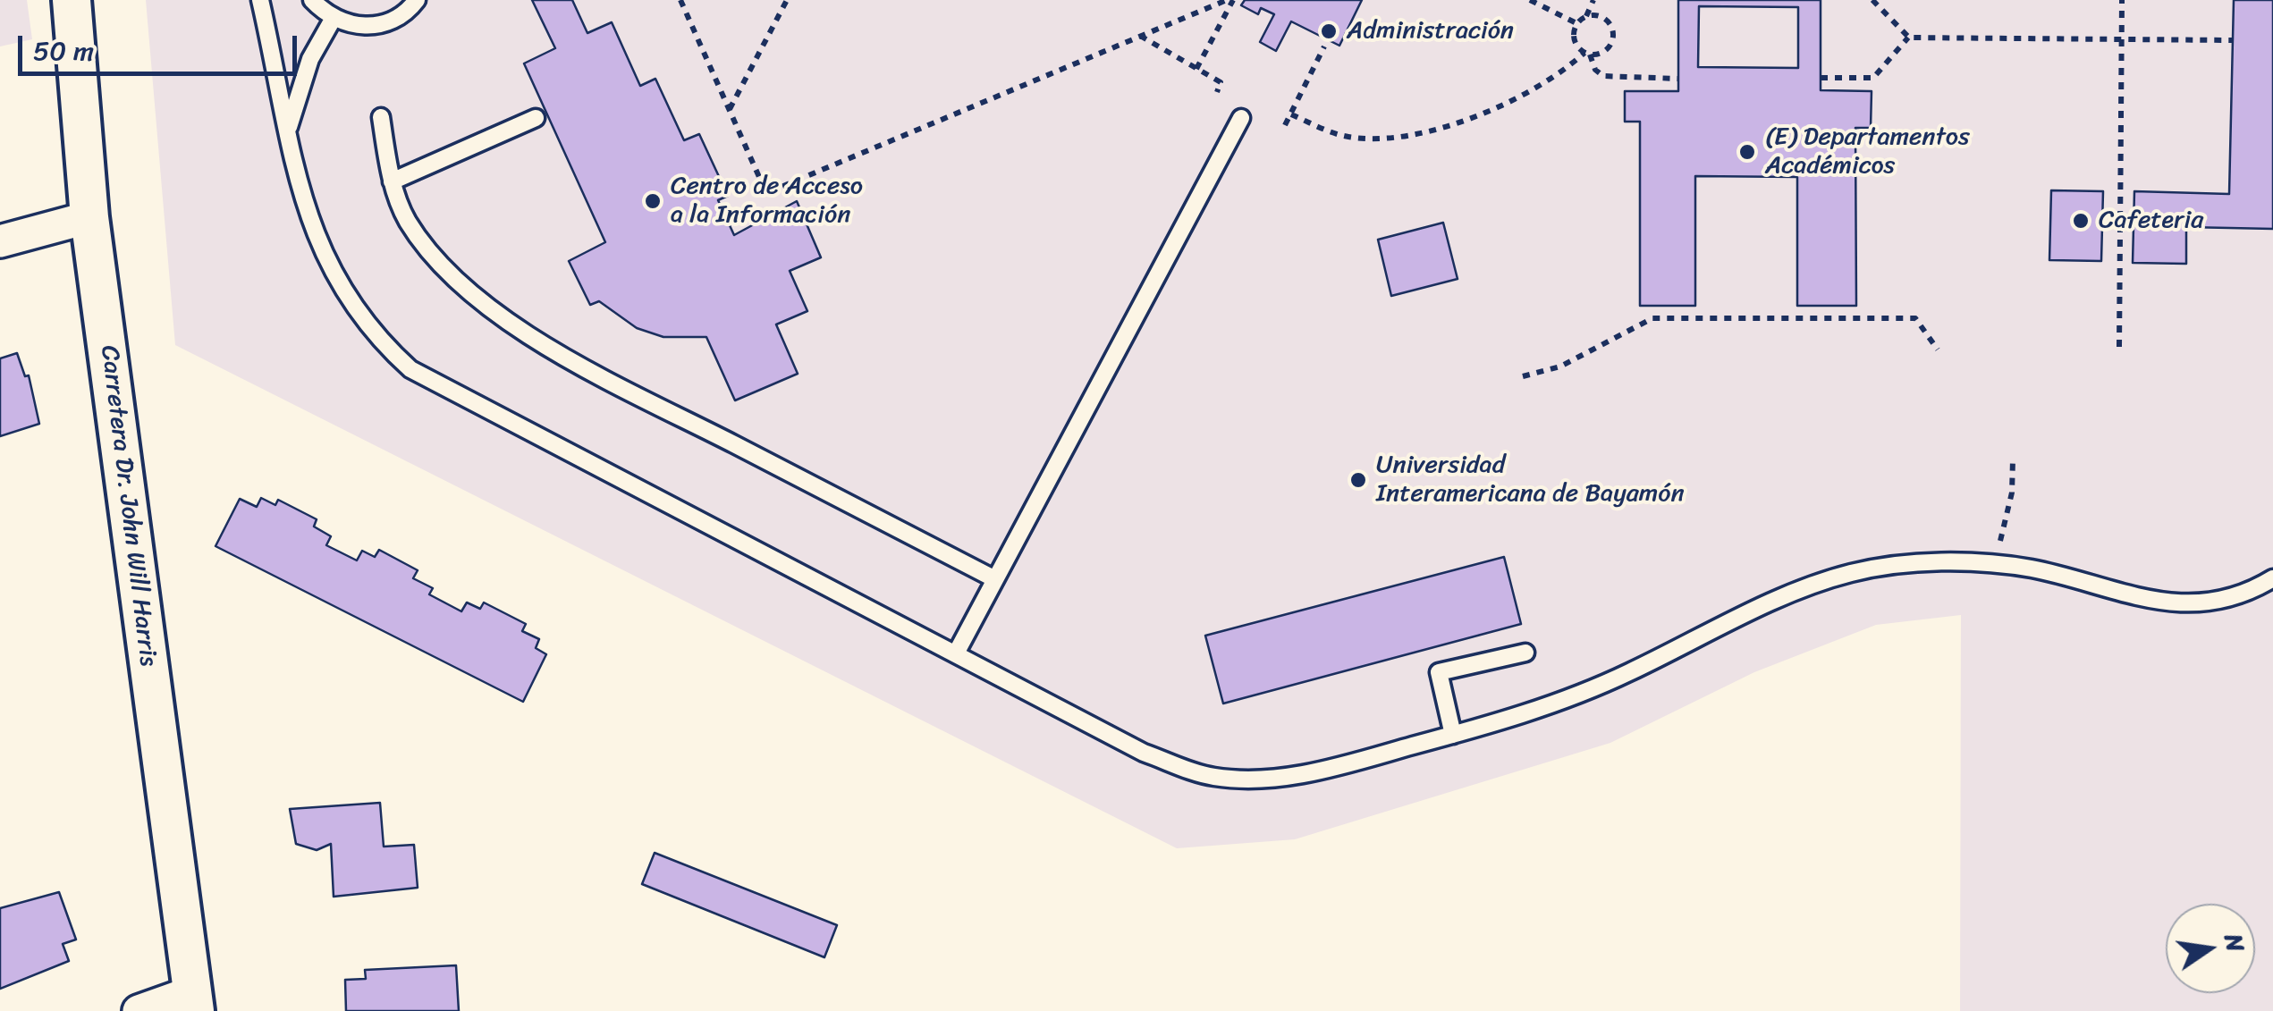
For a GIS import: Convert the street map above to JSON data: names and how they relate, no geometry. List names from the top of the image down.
{
  "streets": {
    "street": ["Carretera Dr. John Will Harris"]
  },
  "places": [
    "Administración",
    "(E) Departamentos Académicos",
    "Centro de Acceso a la Información",
    "Cafeteria",
    "Universidad Interamericana de Bayamón"
  ],
  "scale_bar": "50 m",
  "north": "right"
}
